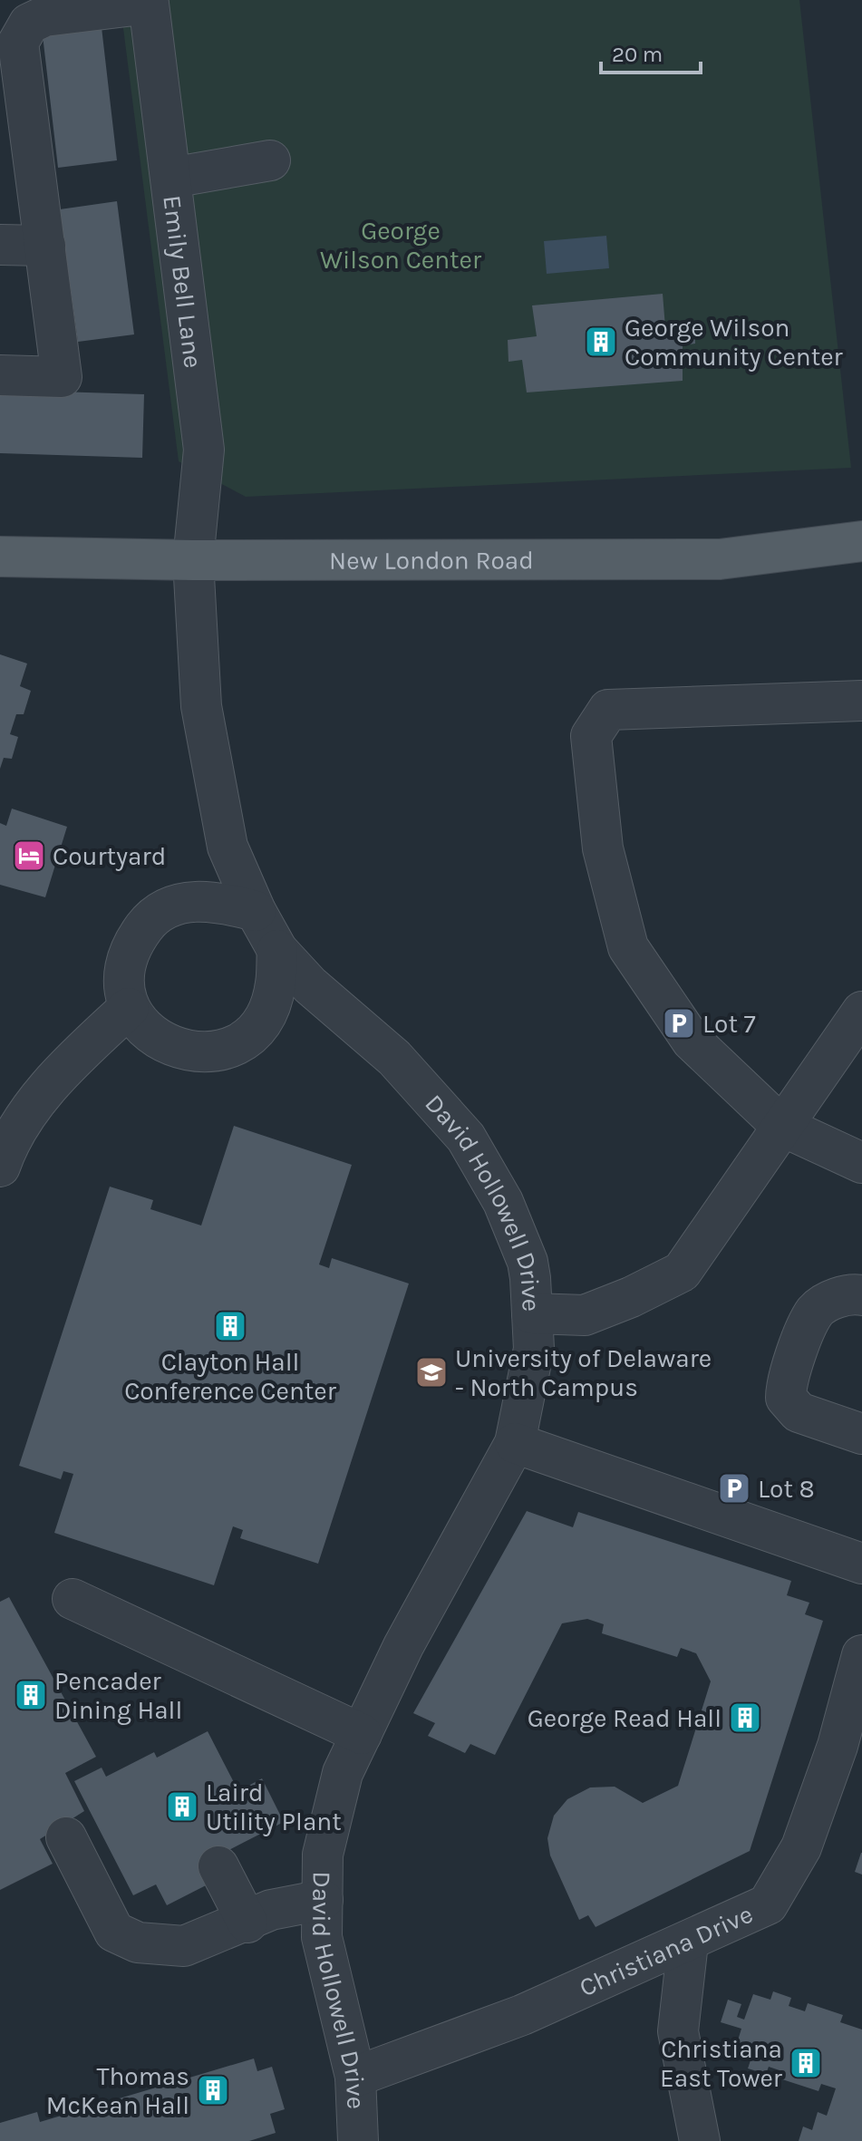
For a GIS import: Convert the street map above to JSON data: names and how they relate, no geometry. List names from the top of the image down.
{
  "streets": {
    "main road": ["New London Road"],
    "street": ["Emily Bell Lane", "David Hollowell Drive", "Christiana Drive"]
  },
  "crossings": [
    ["Emily Bell Lane", "New London Road"],
    ["Emily Bell Lane", "David Hollowell Drive"],
    ["New London Road", "David Hollowell Drive"],
    ["David Hollowell Drive", "Christiana Drive"]
  ],
  "parks": ["George Wilson Center"],
  "places": {
    "building": [
      "George Wilson Community Center",
      "Clayton Hall Conference Center",
      "Pencader Dining Hall",
      "George Read Hall",
      "Laird Utility Plant",
      "Christiana East Tower",
      "Thomas McKean Hall"
    ],
    "hotel": ["Courtyard"],
    "parking": ["Lot 7", "Lot 8"],
    "school or university": ["University of Delaware - North Campus"]
  },
  "scale_bar": "20 m"
}
